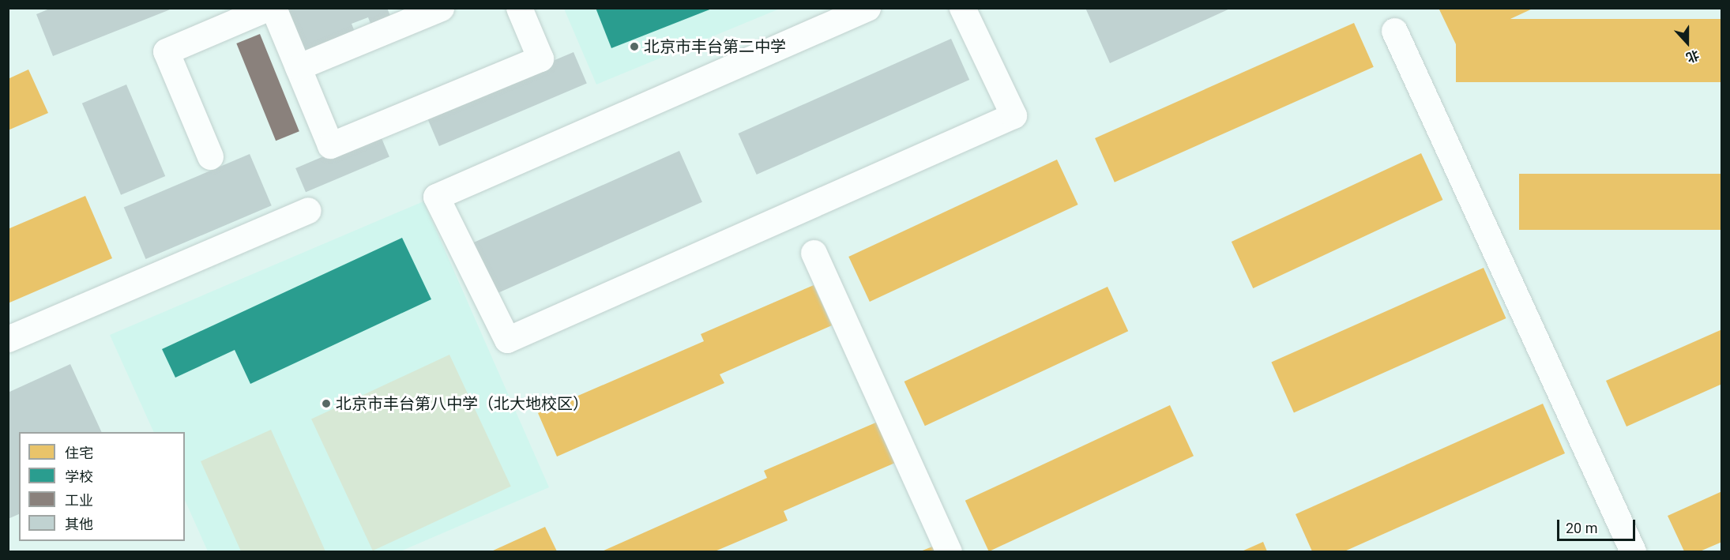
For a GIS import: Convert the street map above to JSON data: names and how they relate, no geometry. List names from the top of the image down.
{
  "places": ["北京市丰台第二中学", "北京市丰台第八中学（北大地校区）"],
  "legend": [
    "住宅",
    "学校",
    "工业",
    "其他"
  ],
  "scale_bar": "20 m",
  "north": "bottom"
}
